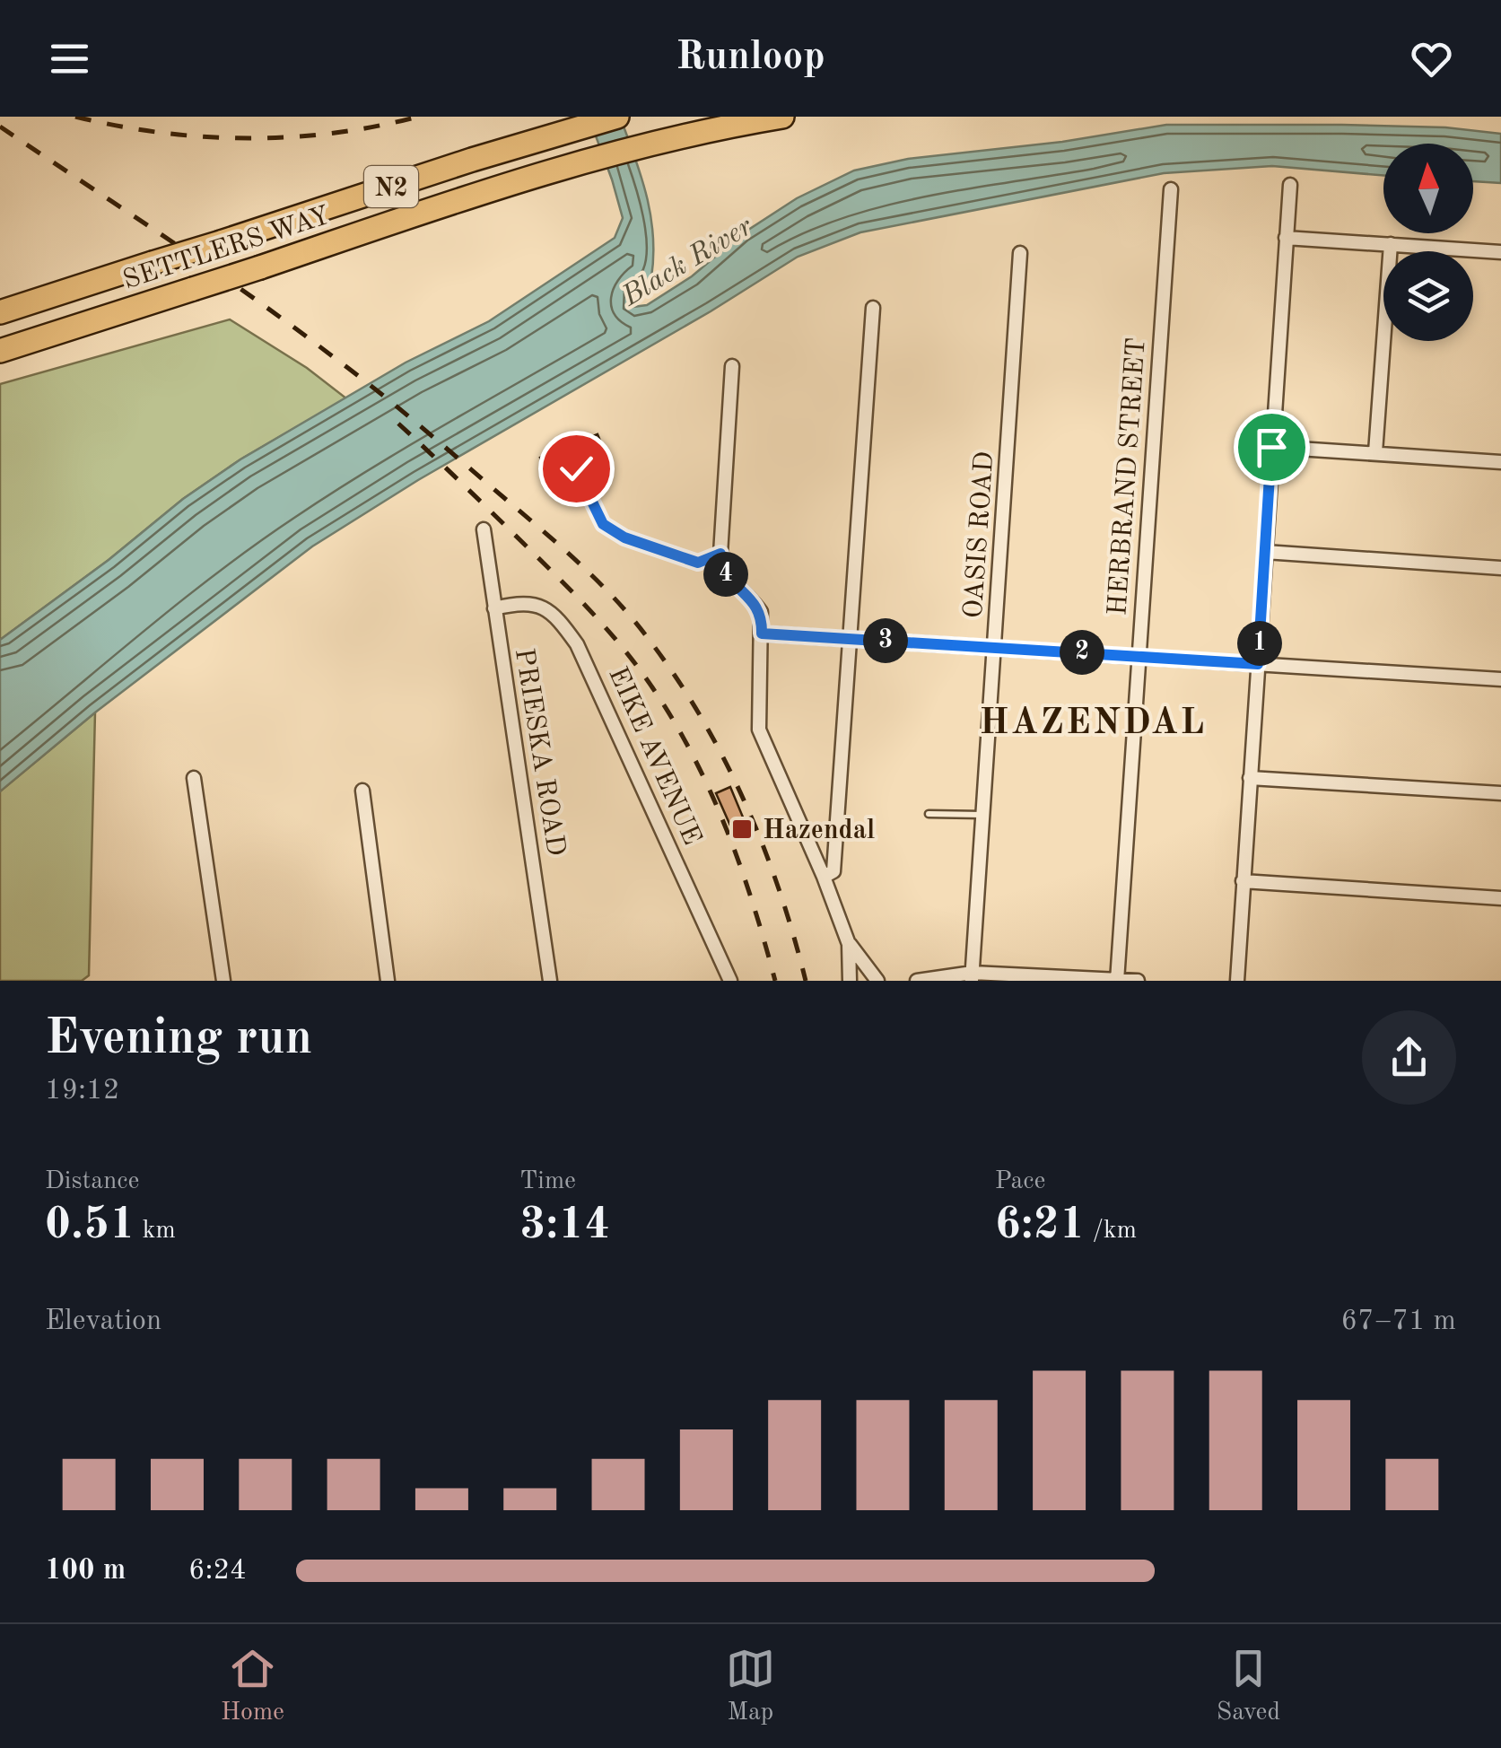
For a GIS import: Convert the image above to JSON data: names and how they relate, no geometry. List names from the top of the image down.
{
  "streets": {
    "highway": ["N2", "SETTLERS WAY"],
    "street": [
      "HERBRAND STREET",
      "OASIS ROAD",
      "PRIESKA ROAD",
      "EIKE AVENUE"
    ]
  },
  "crossings": [
    ["PRIESKA ROAD", "EIKE AVENUE"]
  ],
  "districts": ["HAZENDAL"],
  "water": ["Black River"],
  "places": {
    "transit": ["Hazendal"]
  },
  "north": "top",
  "page": {
    "header": "Runloop",
    "pins": [
      "4",
      "3",
      "1",
      "2"
    ],
    "heading": ["Evening run", "19:12"],
    "stats": [
      ["Distance", "0.51 km"],
      ["Time", "3:14"],
      ["Pace", "6:21 /km"]
    ],
    "chart": ["Elevation", "67–71 m"],
    "list": [
      {
        "name": "100 m",
        "note": "6:24"
      }
    ],
    "tabs": ["Home", "Map", "Saved"]
  }
}
